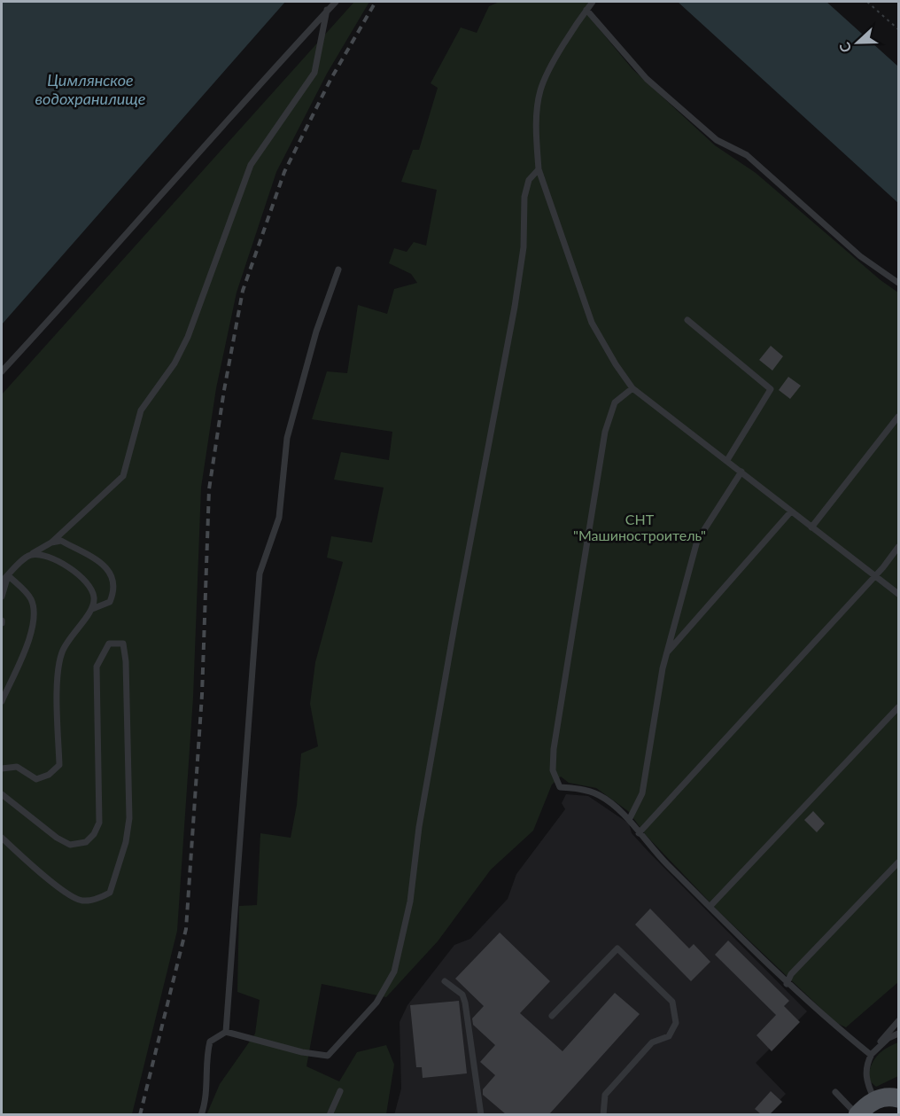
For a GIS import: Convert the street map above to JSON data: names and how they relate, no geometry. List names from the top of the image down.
{
  "water": ["Цимлянское водохранилище"],
  "parks": ["СНТ \"Машиностроитель\""],
  "north": "left"
}
